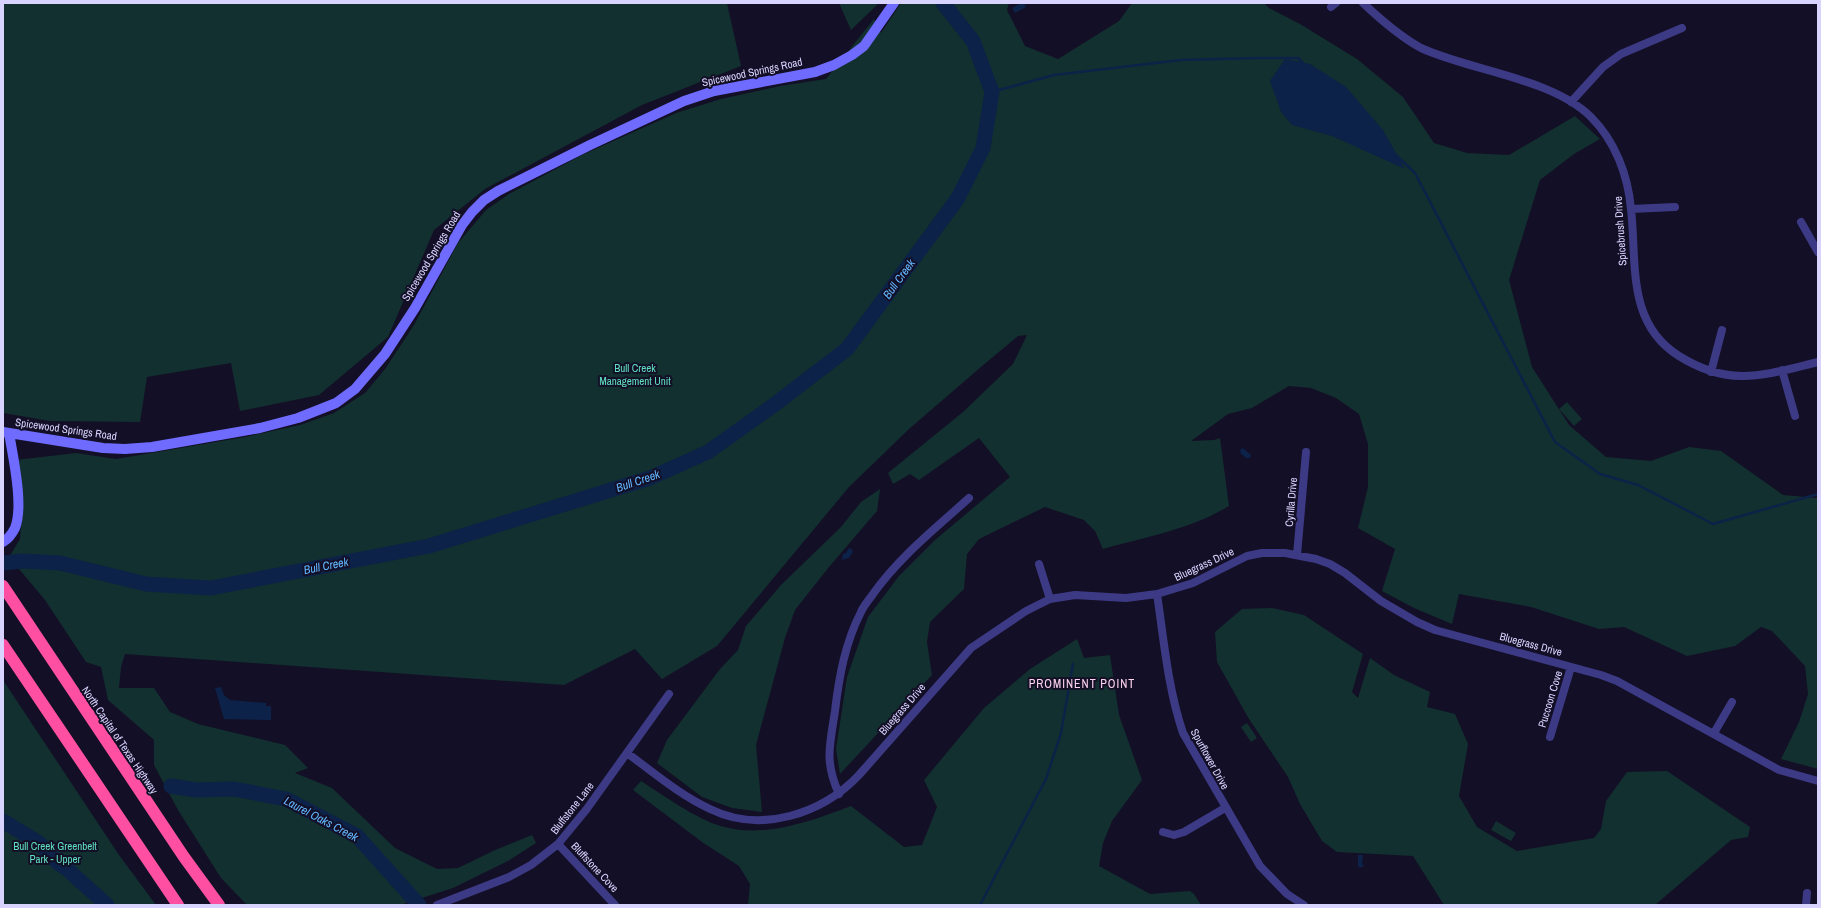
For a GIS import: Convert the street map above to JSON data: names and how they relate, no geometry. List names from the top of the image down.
{
  "streets": {
    "highway": ["North Capital of Texas Highway"],
    "main road": ["Spicewood Springs Road"],
    "street": [
      "Spicebrush Drive",
      "Cyrilla Drive",
      "Bluegrass Drive",
      "Puccoon Cove",
      "Spurflower Drive",
      "Bluffstone Lane",
      "Bluffstone Cove"
    ]
  },
  "crossings": [
    ["Cyrilla Drive", "Bluegrass Drive"],
    ["Bluegrass Drive", "Puccoon Cove"],
    ["Bluegrass Drive", "Spurflower Drive"],
    ["Bluegrass Drive", "Bluffstone Lane"],
    ["Bluffstone Lane", "Bluffstone Cove"]
  ],
  "districts": ["PROMINENT POINT"],
  "water": ["Bull Creek", "Laurel Oaks Creek"],
  "parks": ["Bull Creek Management Unit", "Bull Creek Greenbelt Park - Upper"]
}
